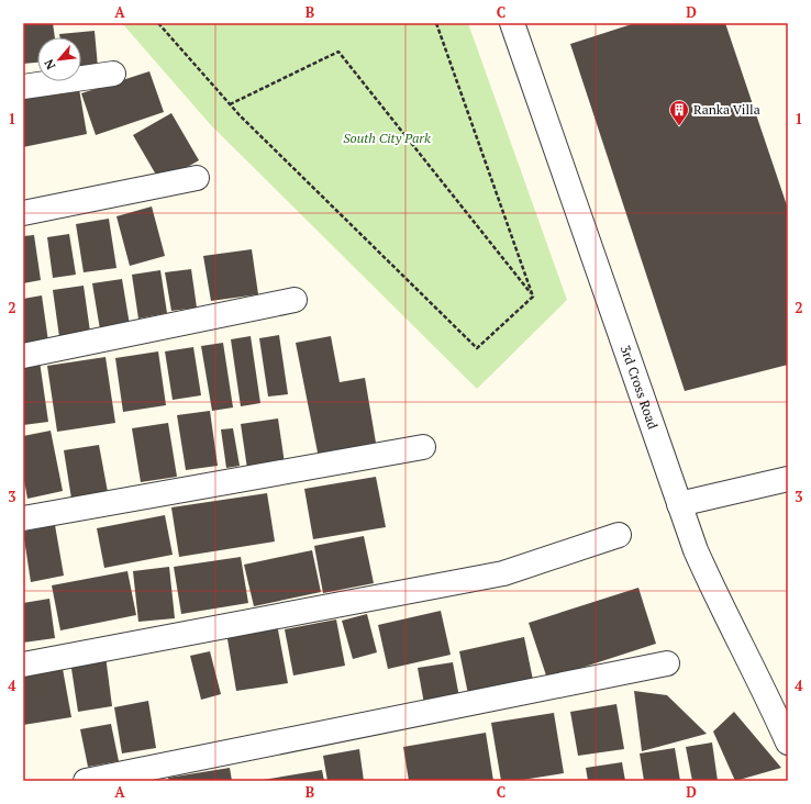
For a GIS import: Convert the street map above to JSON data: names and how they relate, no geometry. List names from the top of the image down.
{
  "streets": {
    "street": ["3rd Cross Road"]
  },
  "parks": ["South City Park"],
  "places": {
    "building": ["Ranka Villa"]
  },
  "north": "bottom left",
  "grid": {
    "columns": [
      "A",
      "B",
      "C",
      "D"
    ],
    "rows": [
      "1",
      "2",
      "3",
      "4"
    ]
  }
}
